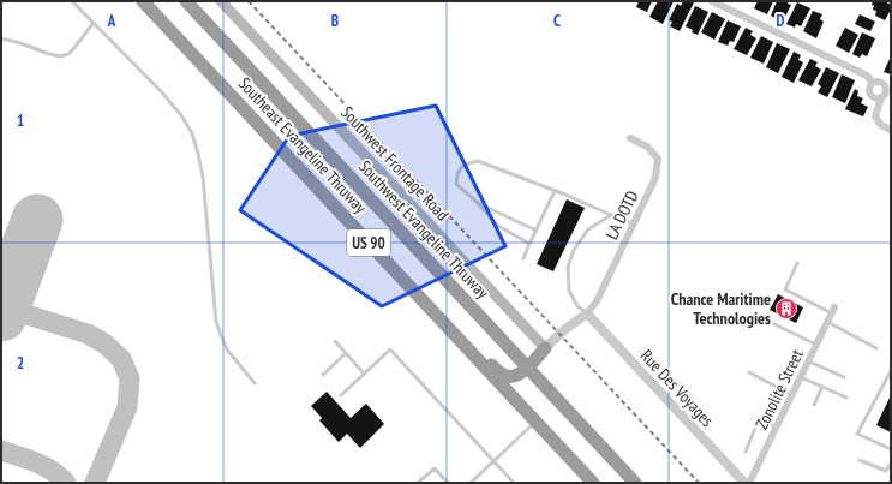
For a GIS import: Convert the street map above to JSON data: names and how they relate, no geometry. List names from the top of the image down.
{
  "streets": {
    "highway": ["Southeast Evangeline Thruway", "Southwest Evangeline Thruway", "US 90"],
    "main road": ["Southwest Frontage Road"],
    "street": ["LA DOTD", "Rue Des Voyages", "Zonolite Street"]
  },
  "crossings": [
    ["LA DOTD", "Rue Des Voyages"]
  ],
  "places": {
    "building": ["Chance Maritime Technologies"]
  },
  "grid": {
    "columns": [
      "A",
      "B",
      "C",
      "D"
    ],
    "rows": ["1", "2"]
  }
}
